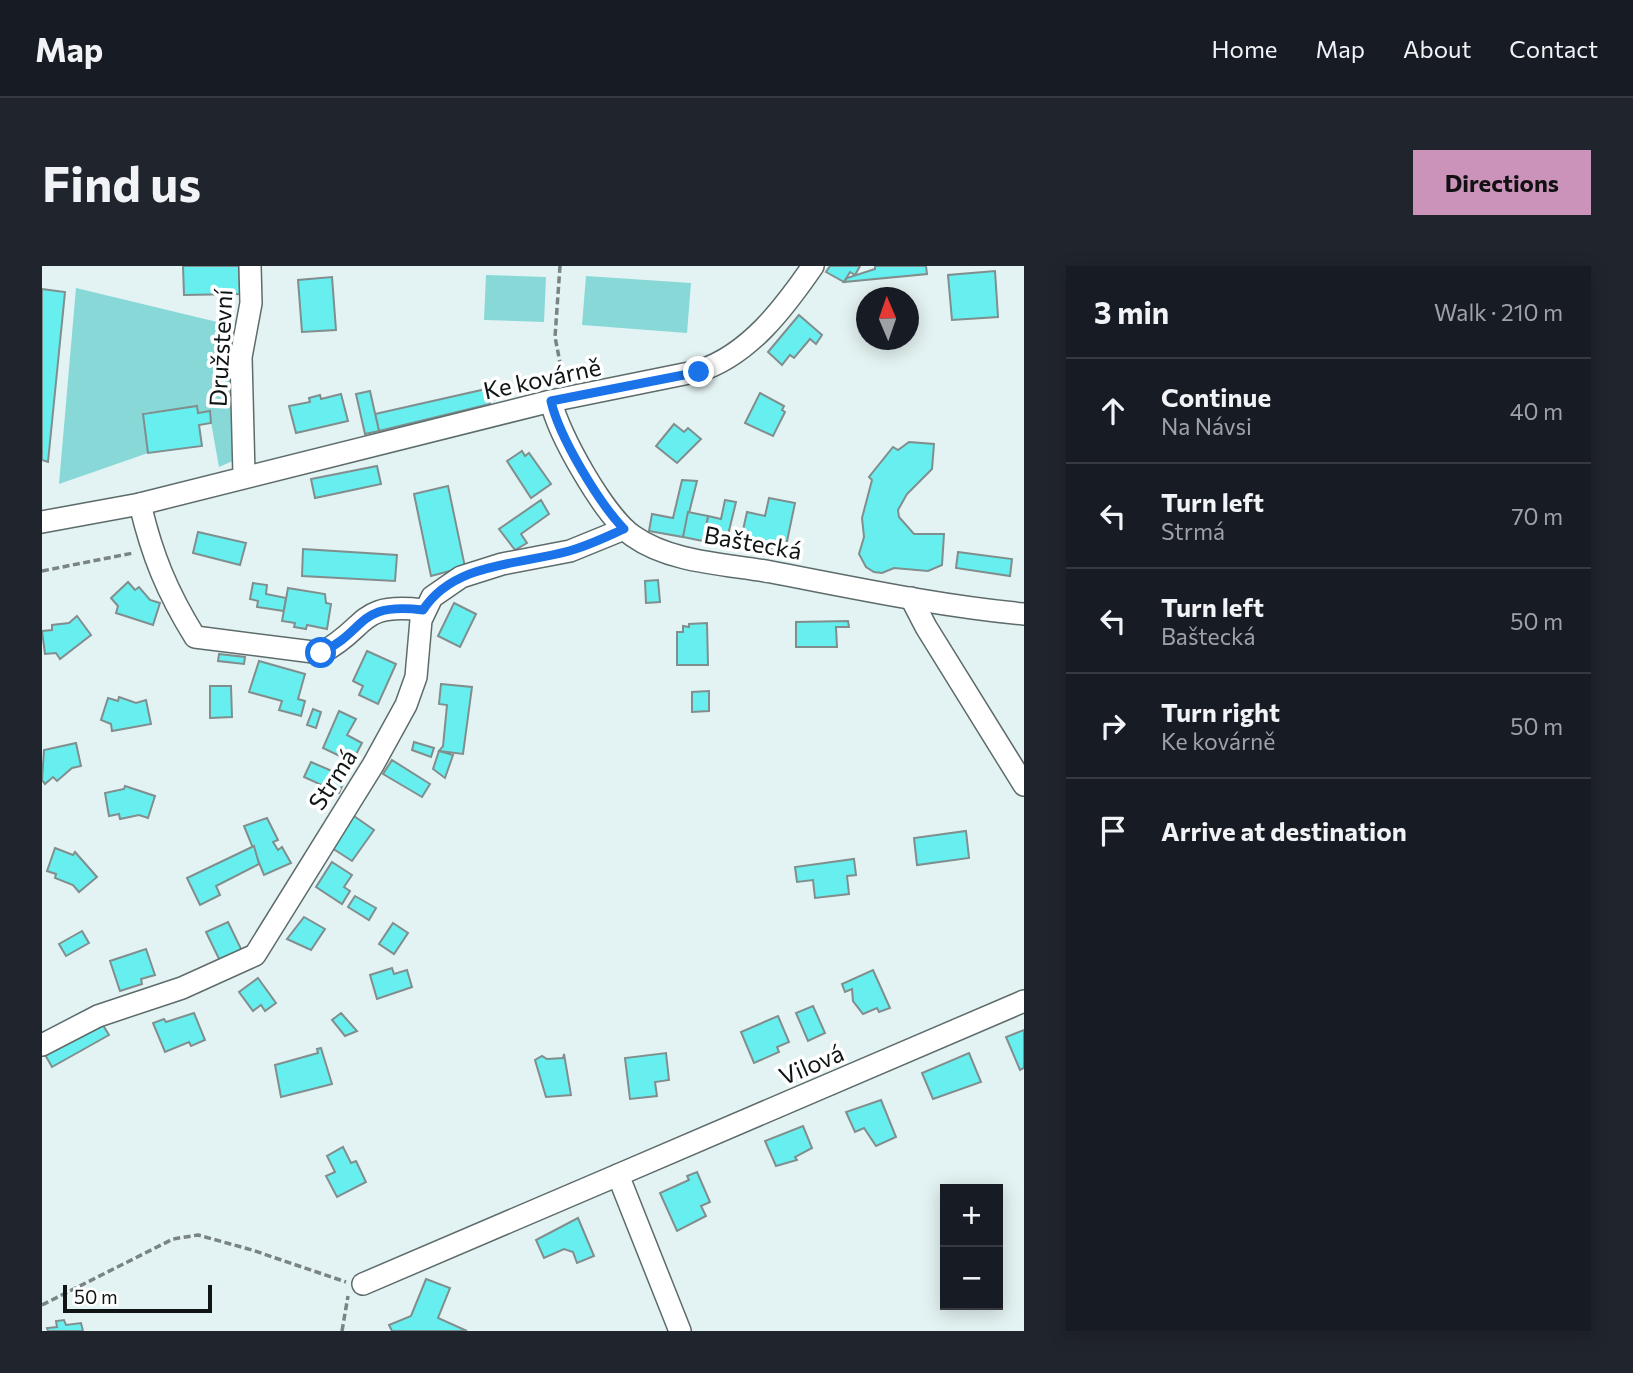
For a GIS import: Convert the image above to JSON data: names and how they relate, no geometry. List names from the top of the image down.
{
  "streets": {
    "street": [
      "Družstevní",
      "Ke kovárně",
      "Baštecká",
      "Strmá",
      "Vilová"
    ]
  },
  "crossings": [
    ["Družstevní", "Ke kovárně"],
    ["Ke kovárně", "Baštecká"]
  ],
  "scale_bar": "50 m",
  "north": "top",
  "page": {
    "header": "Map",
    "nav": [
      "Home",
      "Map",
      "About",
      "Contact"
    ],
    "buttons": "Directions",
    "title": "Find us",
    "heading": ["3 min", "Walk · 210 m"],
    "list": [
      ["Continue", "Na Návsi", "40 m"],
      ["Turn left", "Strmá", "70 m"],
      ["Turn left", "Baštecká", "50 m"],
      ["Turn right", "Ke kovárně", "50 m"],
      "Arrive at destination"
    ],
    "map_buttons": ["+", "−"],
    "scale": "50 m"
  }
}
